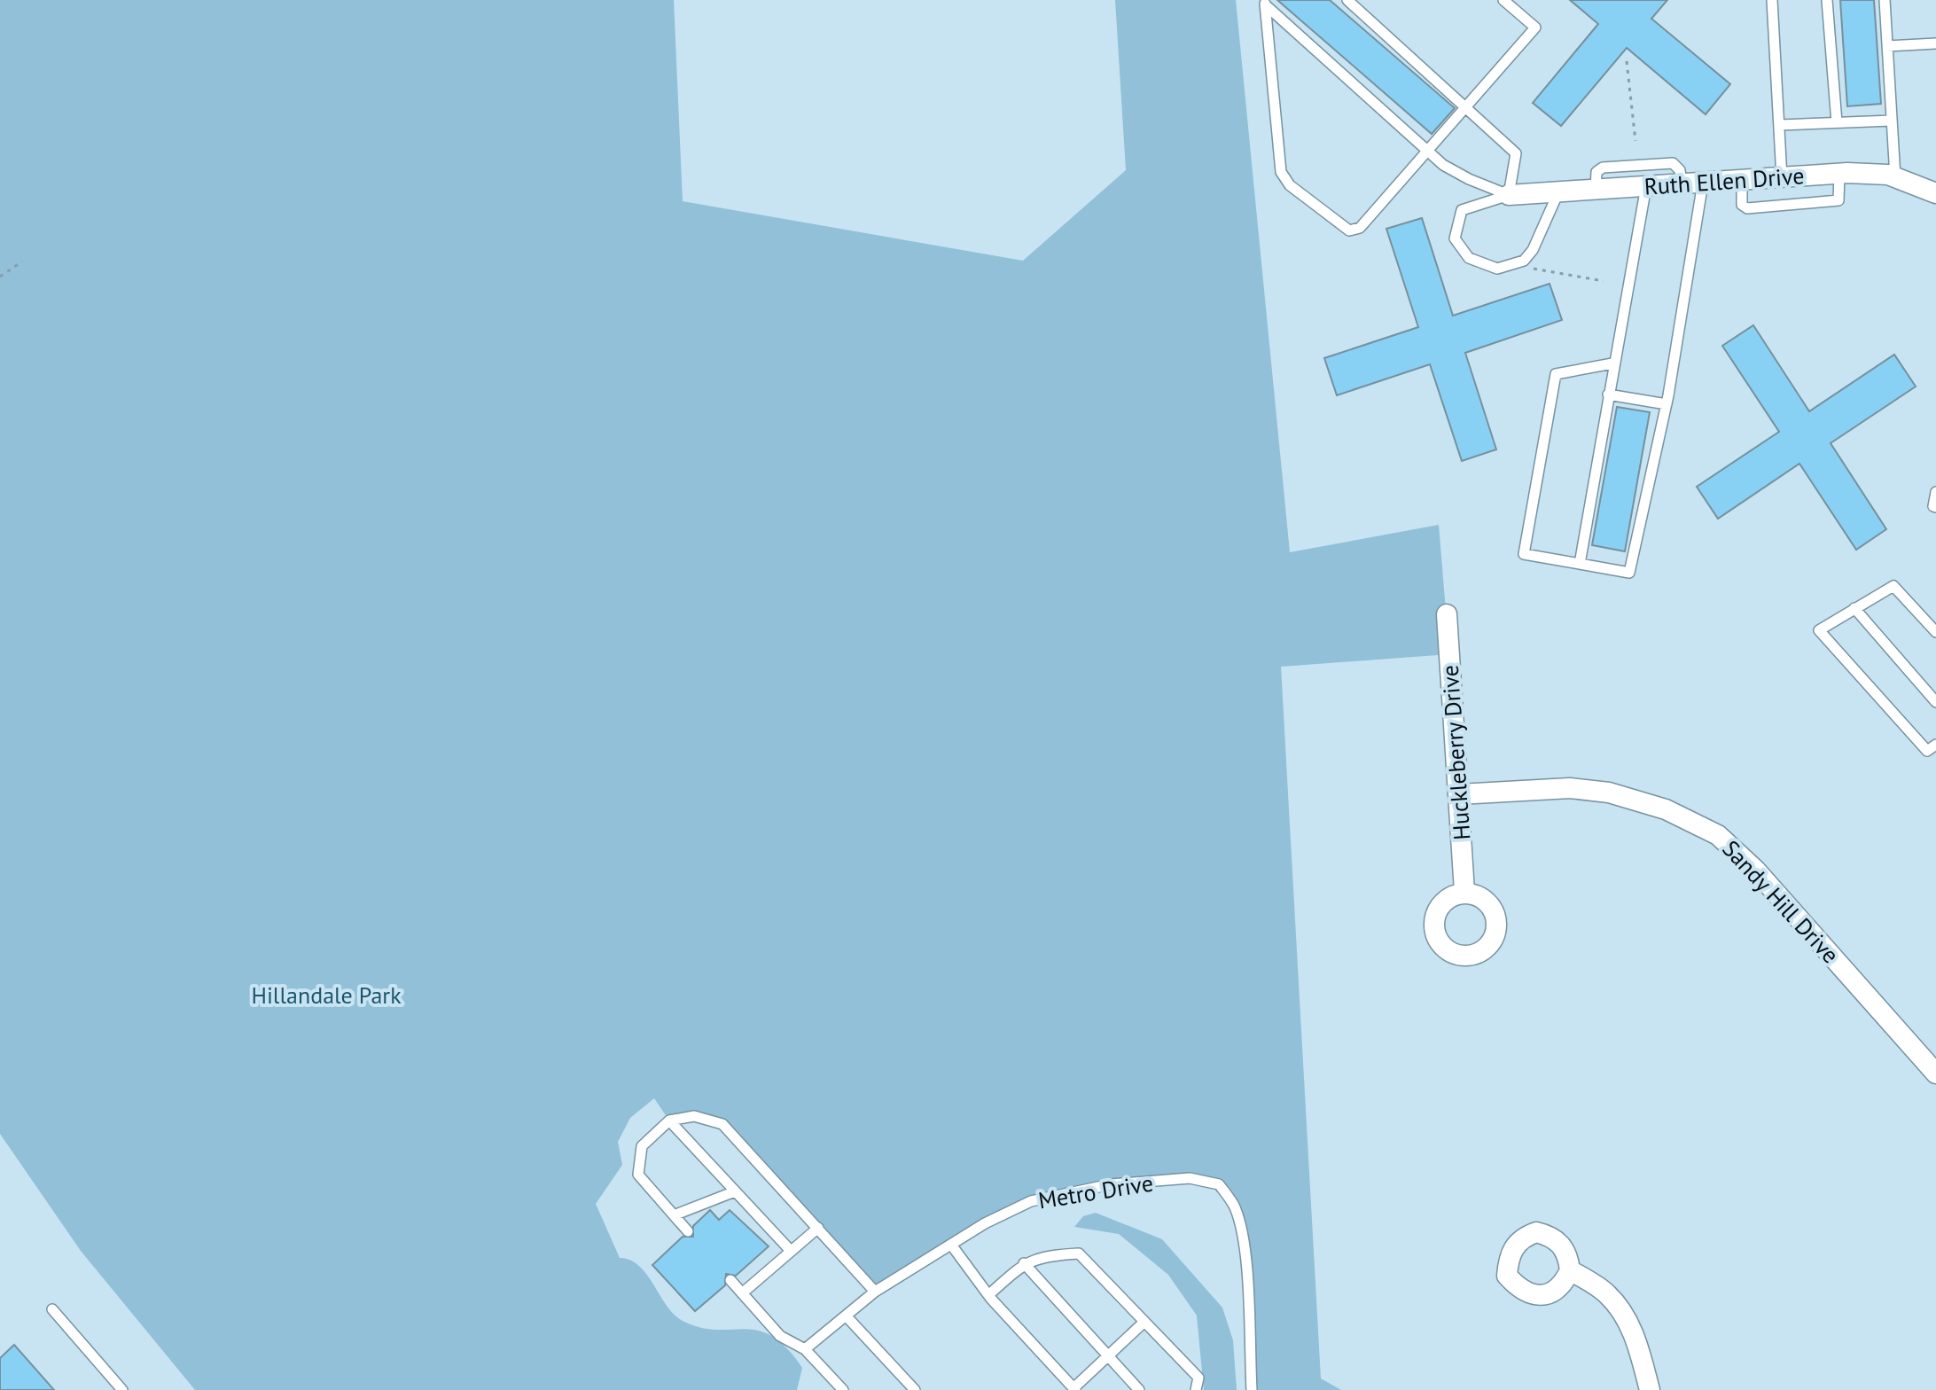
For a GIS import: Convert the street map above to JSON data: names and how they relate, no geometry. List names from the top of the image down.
{
  "streets": {
    "street": ["Ruth Ellen Drive", "Huckleberry Drive", "Sandy Hill Drive"],
    "lane": ["Metro Drive"]
  },
  "crossings": [
    ["Huckleberry Drive", "Sandy Hill Drive"]
  ],
  "parks": ["Hillandale Park"]
}
